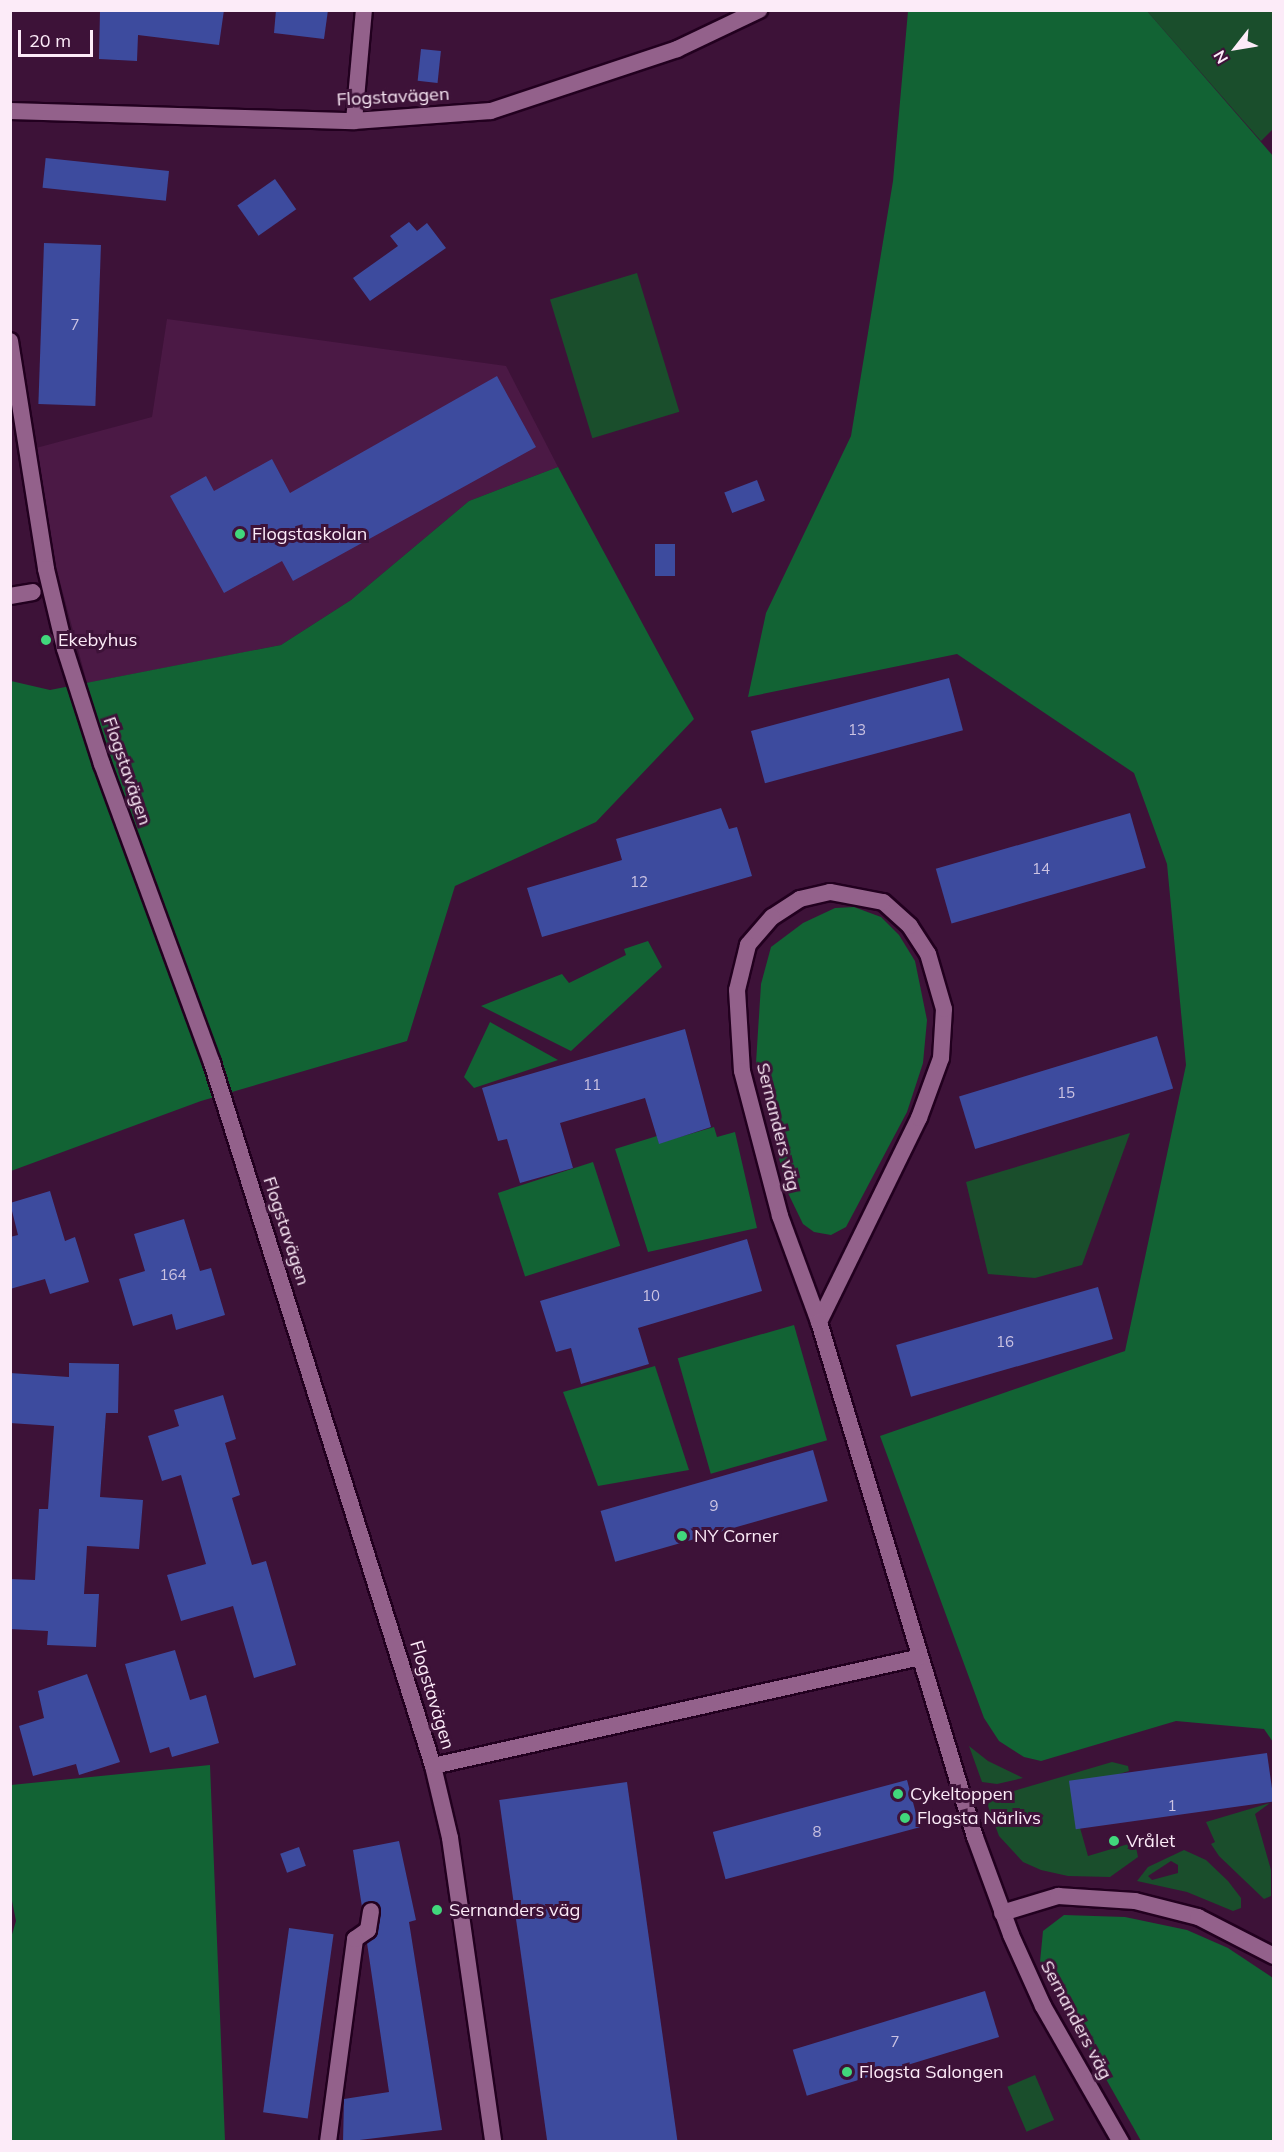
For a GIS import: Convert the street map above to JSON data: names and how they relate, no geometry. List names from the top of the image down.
{
  "streets": {
    "street": ["Flogstavägen", "Sernanders väg"]
  },
  "places": [
    "Flogstaskolan",
    "Ekebyhus",
    "NY Corner",
    "Cykeltoppen",
    "Flogsta Närlivs",
    "Vrålet",
    "Sernanders väg",
    "Flogsta Salongen"
  ],
  "house_numbers": [
    "7",
    "13",
    "14",
    "12",
    "11",
    "15",
    "164",
    "10",
    "16",
    "9",
    "1",
    "8",
    "7"
  ],
  "scale_bar": "20 m",
  "north": "bottom left"
}
